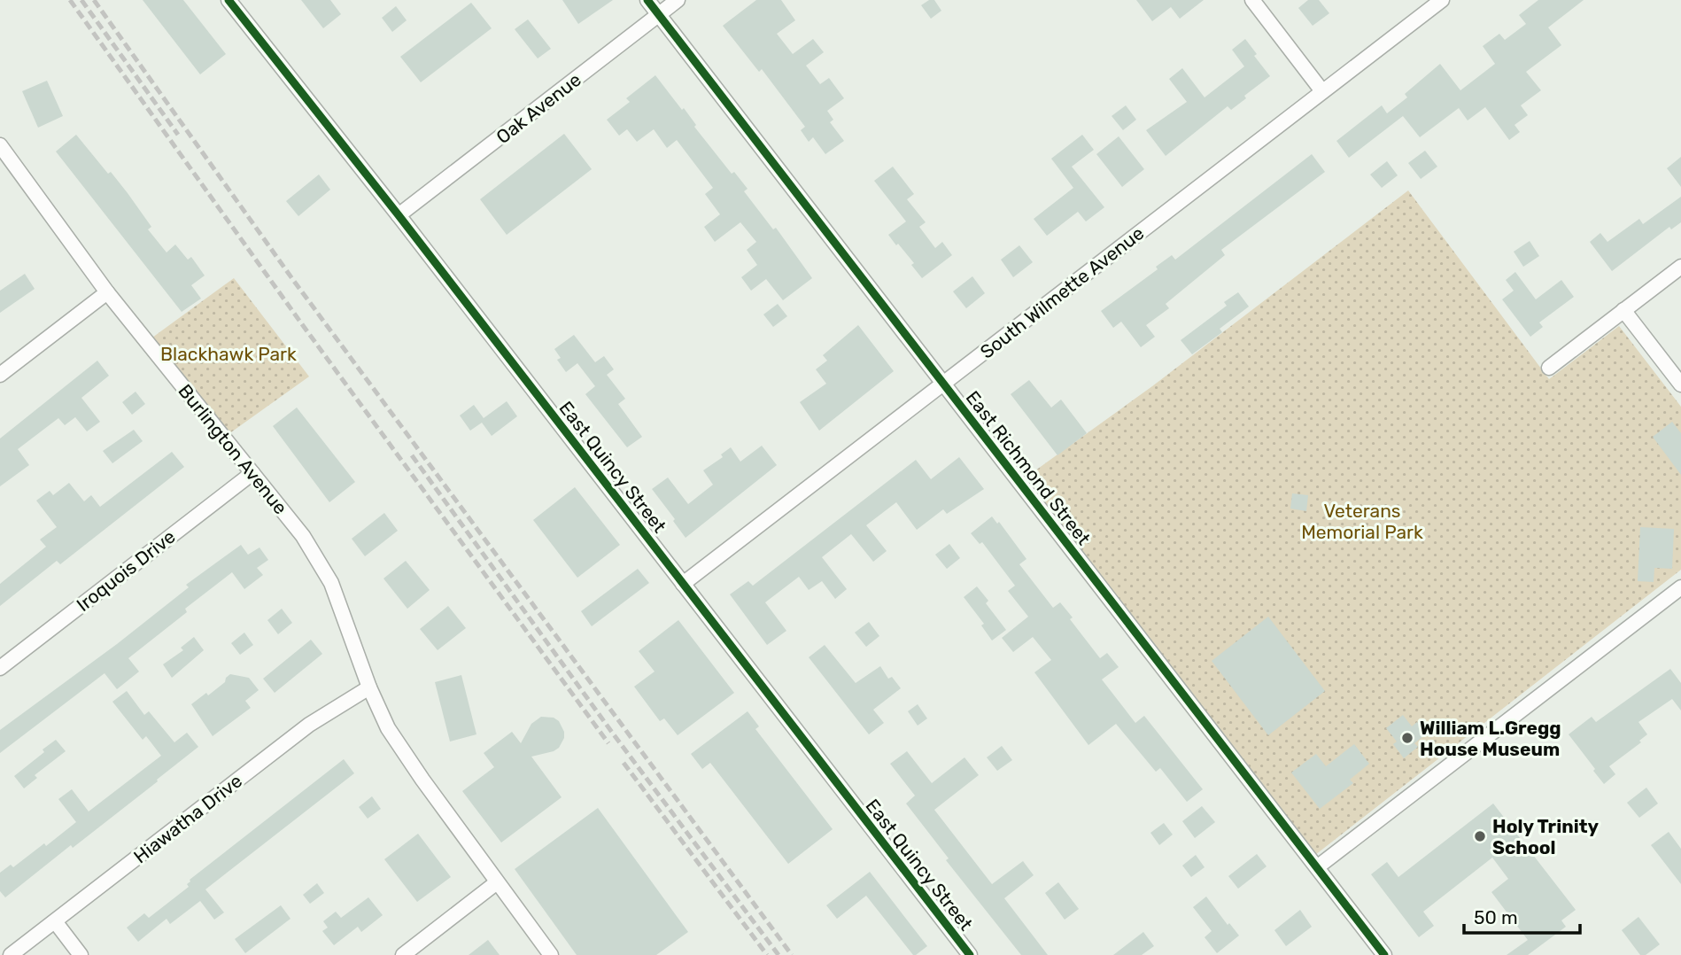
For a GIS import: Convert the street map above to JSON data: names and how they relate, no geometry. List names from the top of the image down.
{
  "streets": {
    "street": [
      "Oak Avenue",
      "South Wilmette Avenue",
      "Burlington Avenue",
      "East Quincy Street",
      "East Richmond Street",
      "Iroquois Drive",
      "Hiawatha Drive"
    ]
  },
  "crossings": [
    ["Oak Avenue", "East Quincy Street"],
    ["Oak Avenue", "East Richmond Street"],
    ["South Wilmette Avenue", "East Quincy Street"],
    ["South Wilmette Avenue", "East Richmond Street"],
    ["Burlington Avenue", "Iroquois Drive"],
    ["Burlington Avenue", "Hiawatha Drive"]
  ],
  "parks": ["Blackhawk Park", "Veterans Memorial Park"],
  "places": ["William L.Gregg House Museum", "Holy Trinity School"],
  "scale_bar": "50 m"
}
